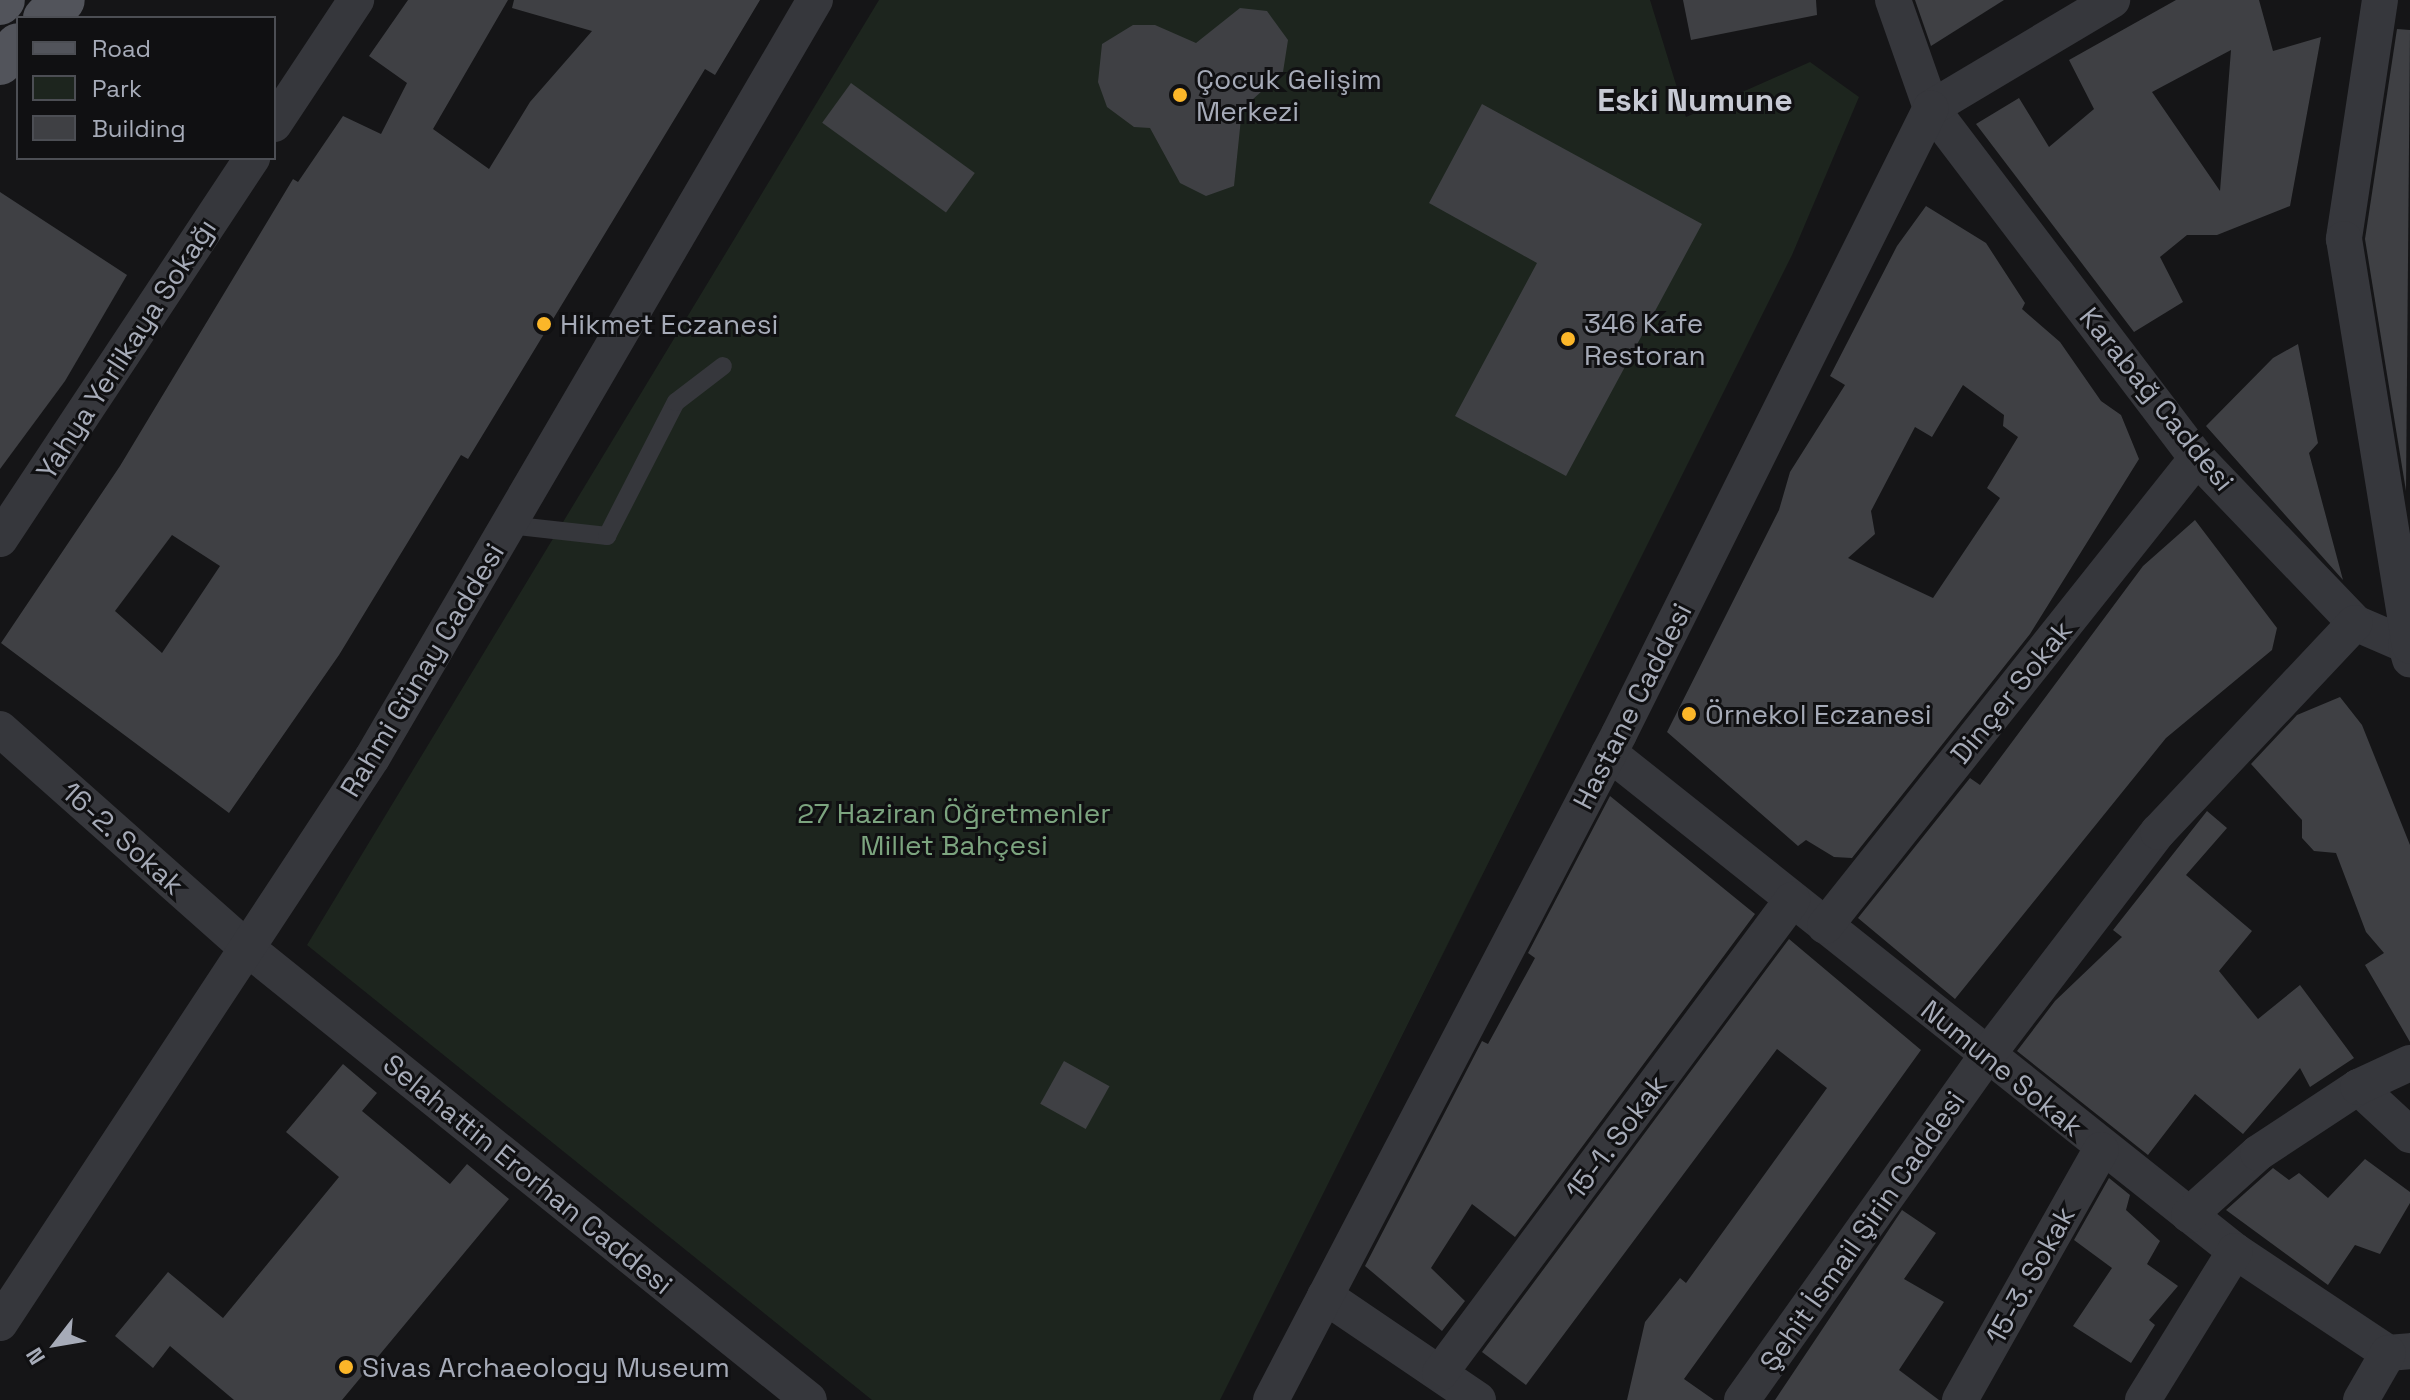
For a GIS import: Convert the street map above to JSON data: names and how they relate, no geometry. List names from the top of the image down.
{
  "streets": {
    "street": [
      "Yahya Yerlikaya Sokağı",
      "Karabağ Caddesi",
      "Rahmi Günay Caddesi",
      "Dinçer Sokak",
      "Hastane Caddesi",
      "16-2. Sokak",
      "Numune Sokak",
      "15-1. Sokak",
      "Selahattin Erorhan Caddesi",
      "Şehit İsmail Şirin Caddesi",
      "15-3. Sokak"
    ]
  },
  "crossings": [
    ["Karabağ Caddesi", "Dinçer Sokak"],
    ["Karabağ Caddesi", "Hastane Caddesi"],
    ["Karabağ Caddesi", "Şehit İsmail Şirin Caddesi"],
    ["Rahmi Günay Caddesi", "16-2. Sokak"],
    ["Rahmi Günay Caddesi", "Selahattin Erorhan Caddesi"],
    ["Dinçer Sokak", "Numune Sokak"],
    ["Hastane Caddesi", "Numune Sokak"],
    ["16-2. Sokak", "Selahattin Erorhan Caddesi"],
    ["Numune Sokak", "15-1. Sokak"],
    ["Numune Sokak", "Şehit İsmail Şirin Caddesi"],
    ["Numune Sokak", "15-3. Sokak"]
  ],
  "districts": ["Eski Numune"],
  "parks": ["27 Haziran Öğretmenler Millet Bahçesi"],
  "places": [
    "Çocuk Gelişim Merkezi",
    "Hikmet Eczanesi",
    "346 Kafe Restoran",
    "Örnekol Eczanesi",
    "Sivas Archaeology Museum"
  ],
  "legend": ["Road", "Park", "Building"],
  "north": "bottom left"
}
